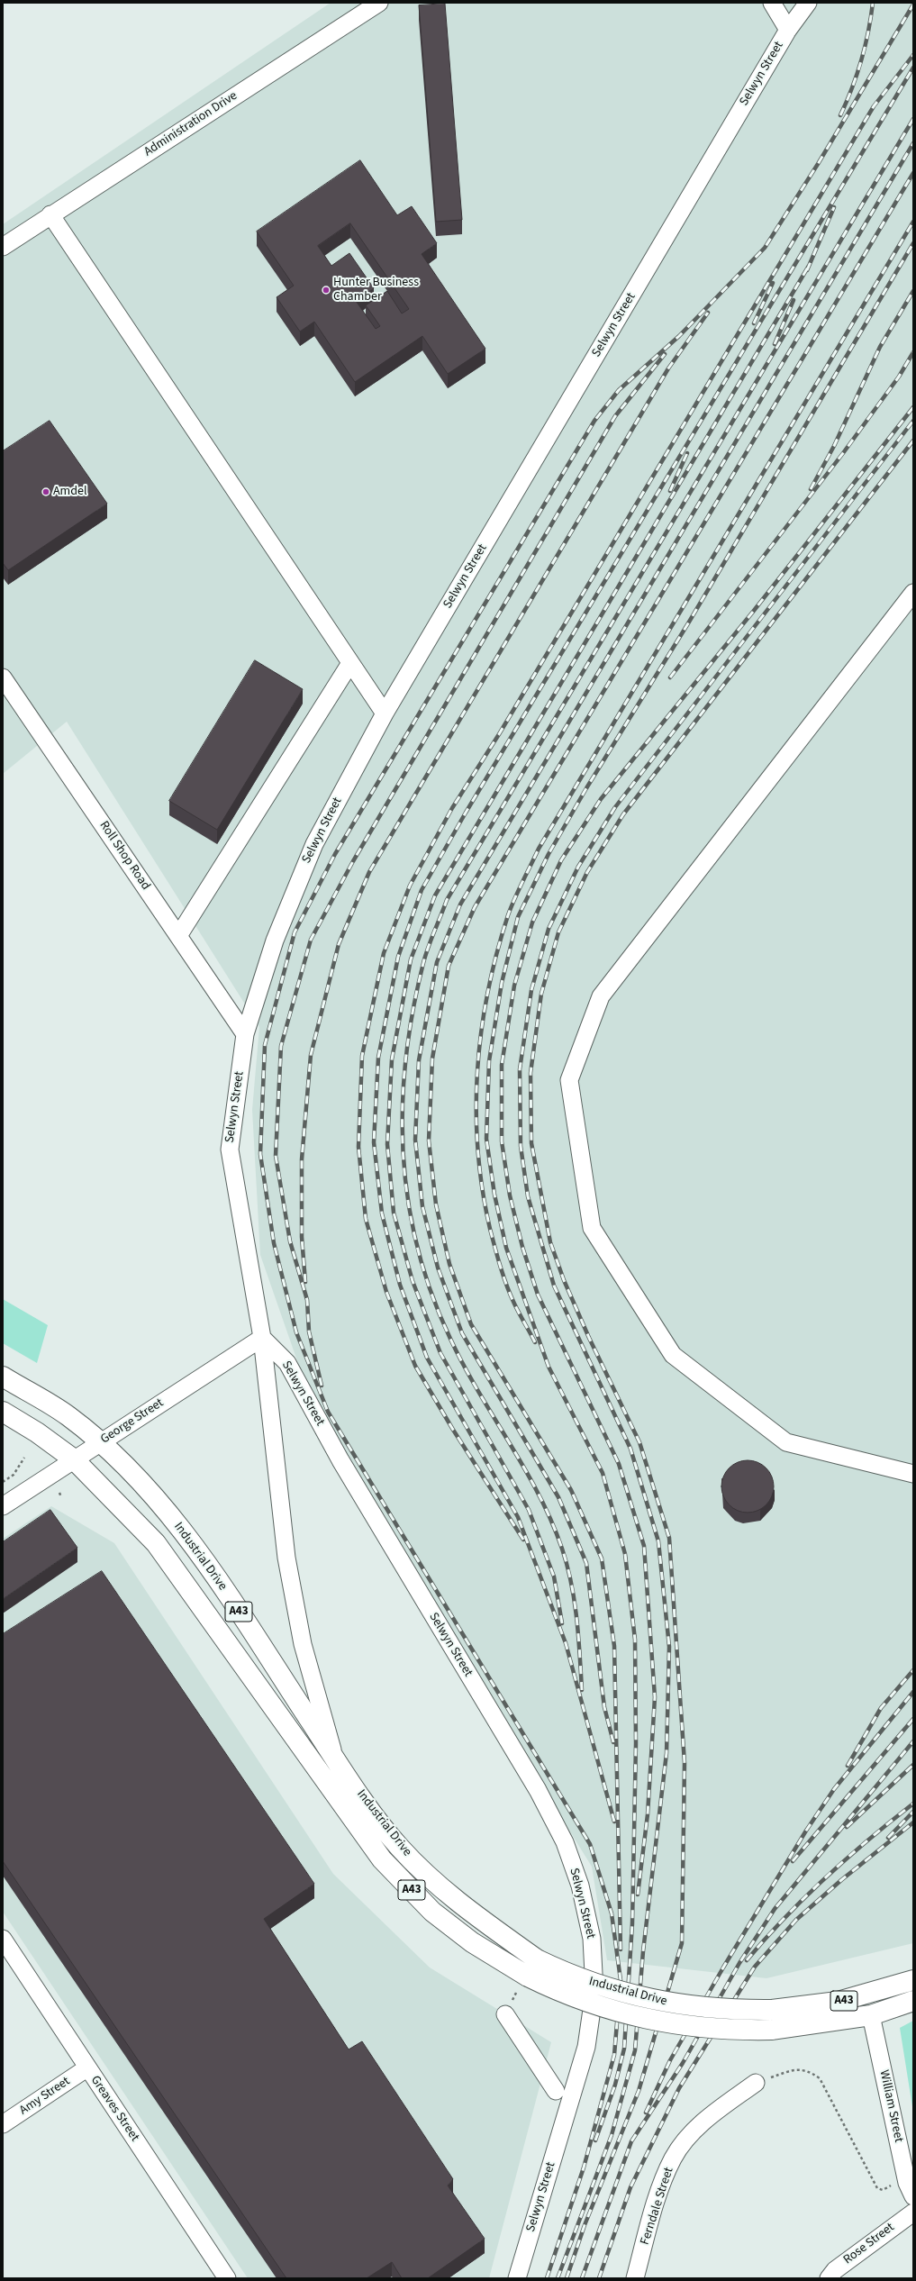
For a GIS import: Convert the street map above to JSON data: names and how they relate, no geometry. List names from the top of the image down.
{
  "streets": {
    "highway": ["Industrial Drive", "A43"],
    "street": [
      "Selwyn Street",
      "Administration Drive",
      "Roll Shop Road",
      "George Street",
      "Amy Street",
      "William Street",
      "Greaves Street",
      "Ferndale Street",
      "Rose Street"
    ]
  },
  "crossings": [
    ["Selwyn Street", "Roll Shop Road"],
    ["Selwyn Street", "George Street"],
    ["George Street", "Industrial Drive"],
    ["Industrial Drive", "William Street"],
    ["Amy Street", "Greaves Street"]
  ],
  "places": ["Hunter Business Chamber", "Amdel"]
}
